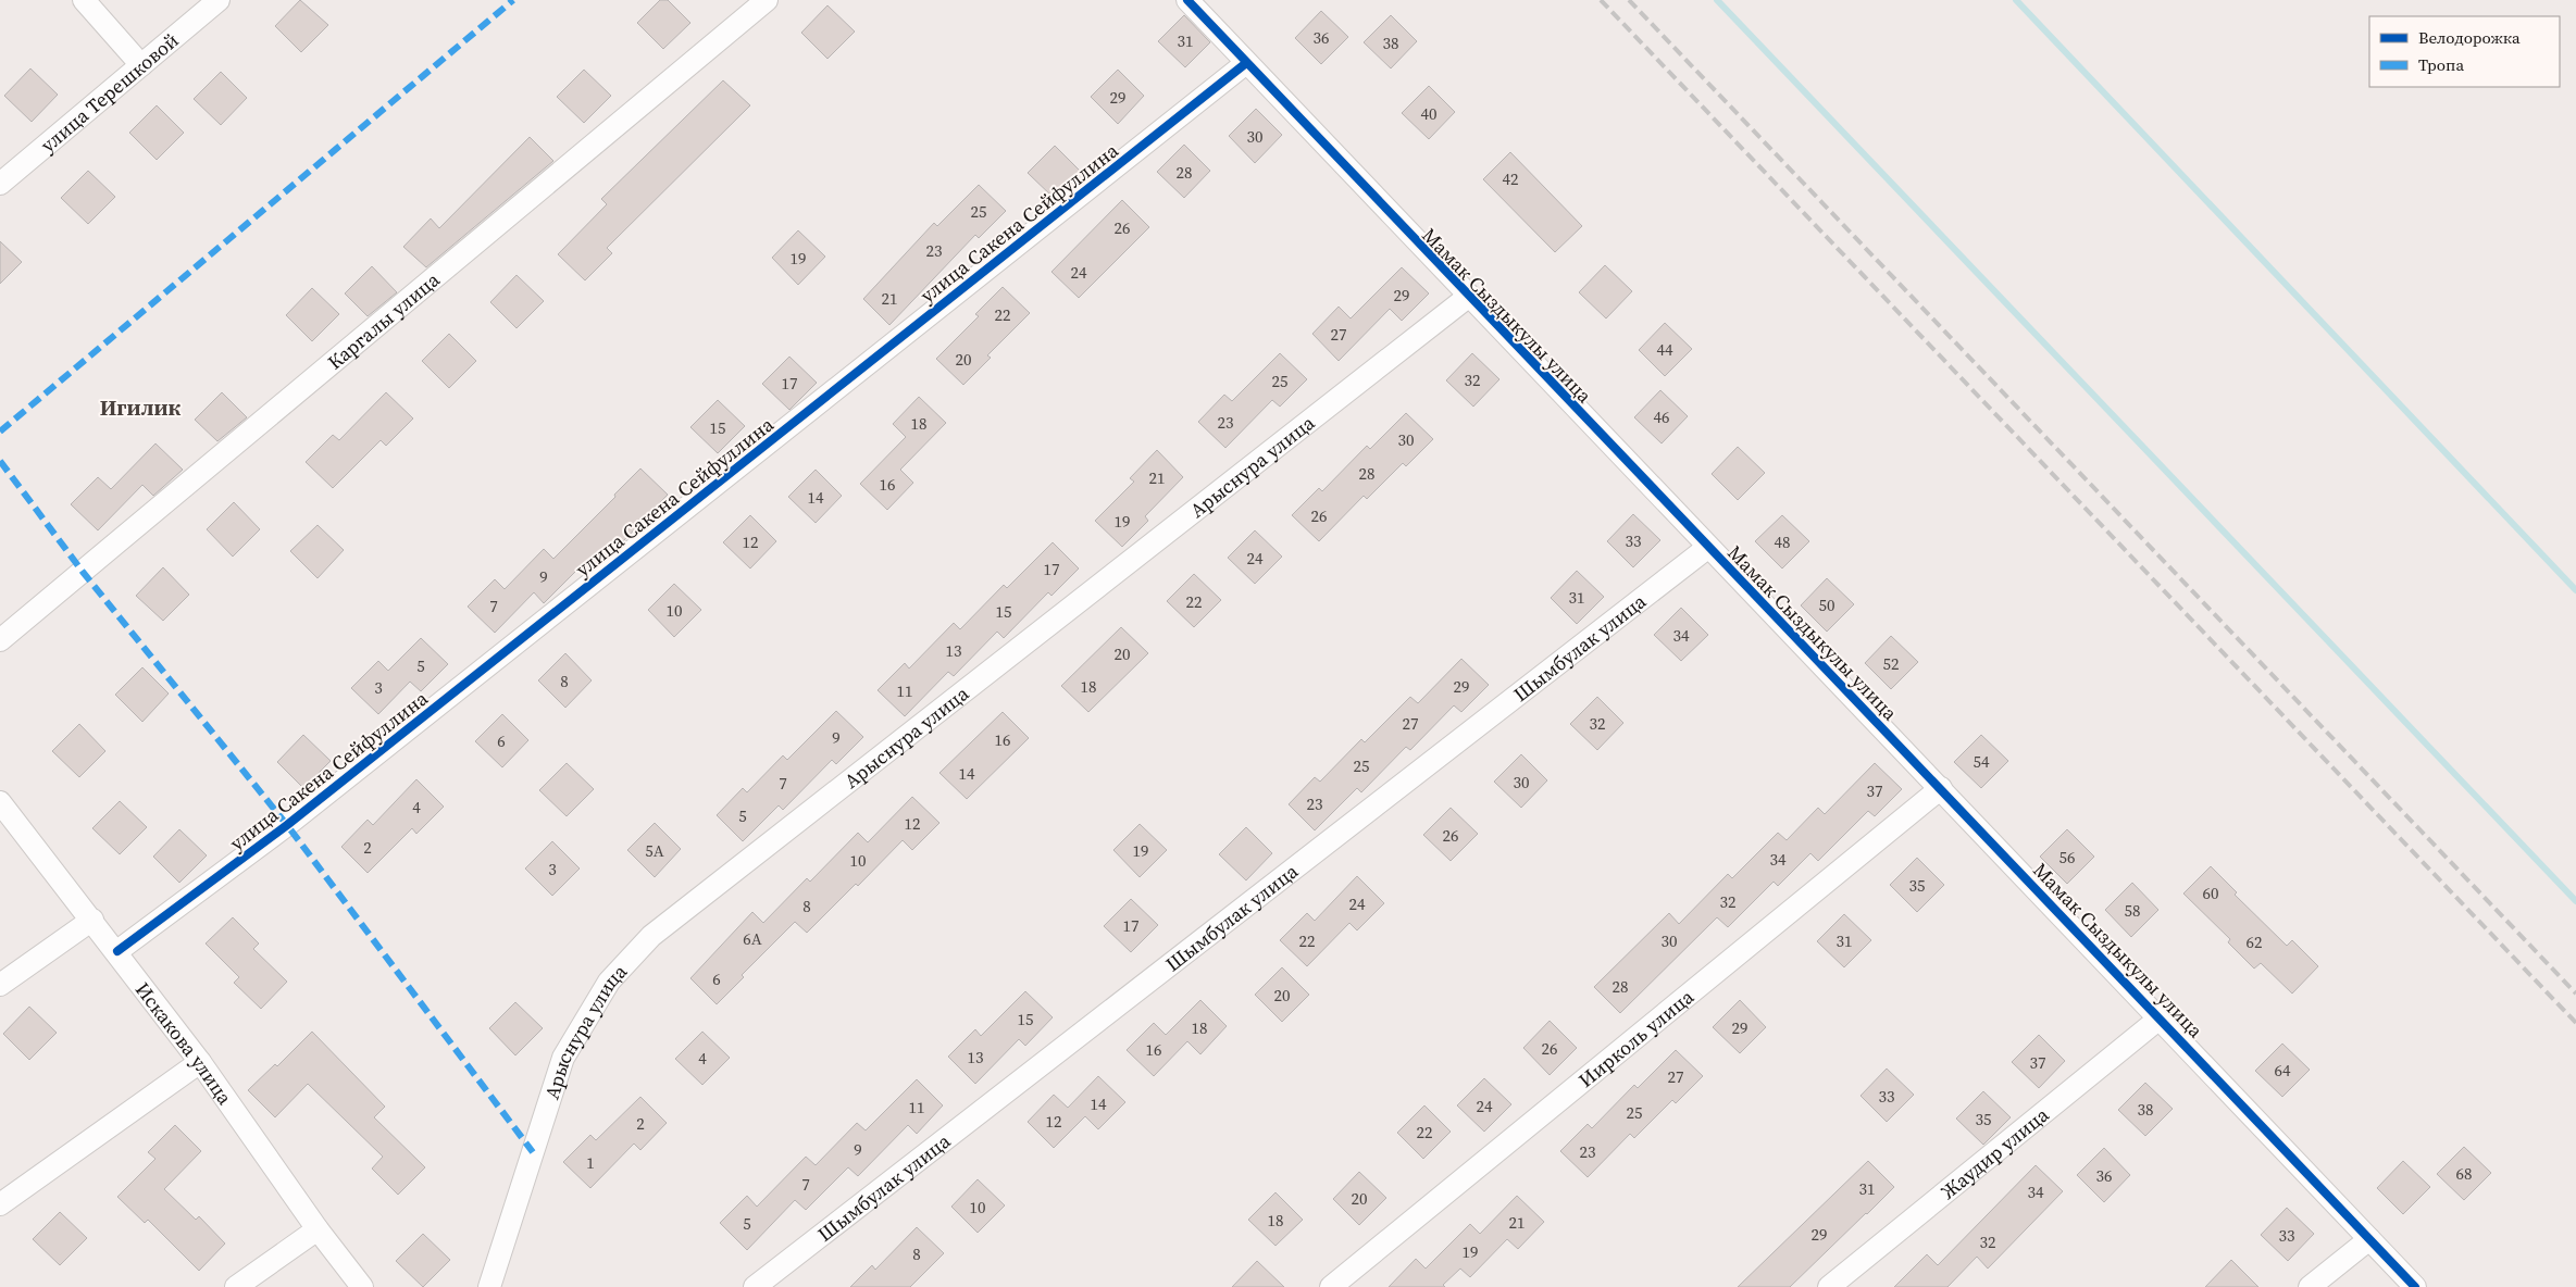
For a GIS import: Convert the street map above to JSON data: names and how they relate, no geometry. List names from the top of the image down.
{
  "streets": {
    "street": [
      "улица Терешковой",
      "улица Сакена Сейфуллина",
      "Мамак Сыздыкулы улица",
      "Каргалы улица",
      "Арыснура улица",
      "Шымбулак улица",
      "Иирколь улица",
      "Искакова улица",
      "Жаудир улица"
    ]
  },
  "crossings": [
    ["улица Сакена Сейфуллина", "Мамак Сыздыкулы улица"],
    ["улица Сакена Сейфуллина", "Искакова улица"],
    ["Мамак Сыздыкулы улица", "Арыснура улица"],
    ["Мамак Сыздыкулы улица", "Шымбулак улица"],
    ["Мамак Сыздыкулы улица", "Иирколь улица"],
    ["Мамак Сыздыкулы улица", "Жаудир улица"]
  ],
  "districts": ["Игилик"],
  "house_numbers": [
    "36",
    "31",
    "38",
    "29",
    "40",
    "30",
    "28",
    "42",
    "25",
    "26",
    "23",
    "19",
    "24",
    "29",
    "21",
    "22",
    "27",
    "44",
    "20",
    "32",
    "25",
    "17",
    "46",
    "23",
    "18",
    "15",
    "30",
    "28",
    "21",
    "16",
    "14",
    "26",
    "19",
    "33",
    "12",
    "48",
    "24",
    "17",
    "9",
    "31",
    "22",
    "50",
    "7",
    "10",
    "15",
    "34",
    "13",
    "20",
    "52",
    "5",
    "8",
    "18",
    "29",
    "3",
    "11",
    "27",
    "32",
    "9",
    "16",
    "6",
    "54",
    "25",
    "14",
    "30",
    "7",
    "37",
    "23",
    "4",
    "5",
    "12",
    "26",
    "2",
    "5А",
    "19",
    "56",
    "34",
    "10",
    "3",
    "35",
    "60",
    "32",
    "24",
    "8",
    "58",
    "17",
    "6А",
    "22",
    "30",
    "31",
    "62",
    "6",
    "28",
    "20",
    "15",
    "18",
    "29",
    "26",
    "16",
    "13",
    "4",
    "37",
    "64",
    "27",
    "33",
    "14",
    "24",
    "11",
    "38",
    "25",
    "35",
    "12",
    "2",
    "22",
    "9",
    "23",
    "1",
    "68",
    "36",
    "7",
    "31",
    "34",
    "20",
    "10",
    "18",
    "21",
    "5",
    "29",
    "33",
    "32",
    "19",
    "8"
  ],
  "legend": ["Велодорожка", "Тропа"]
}
